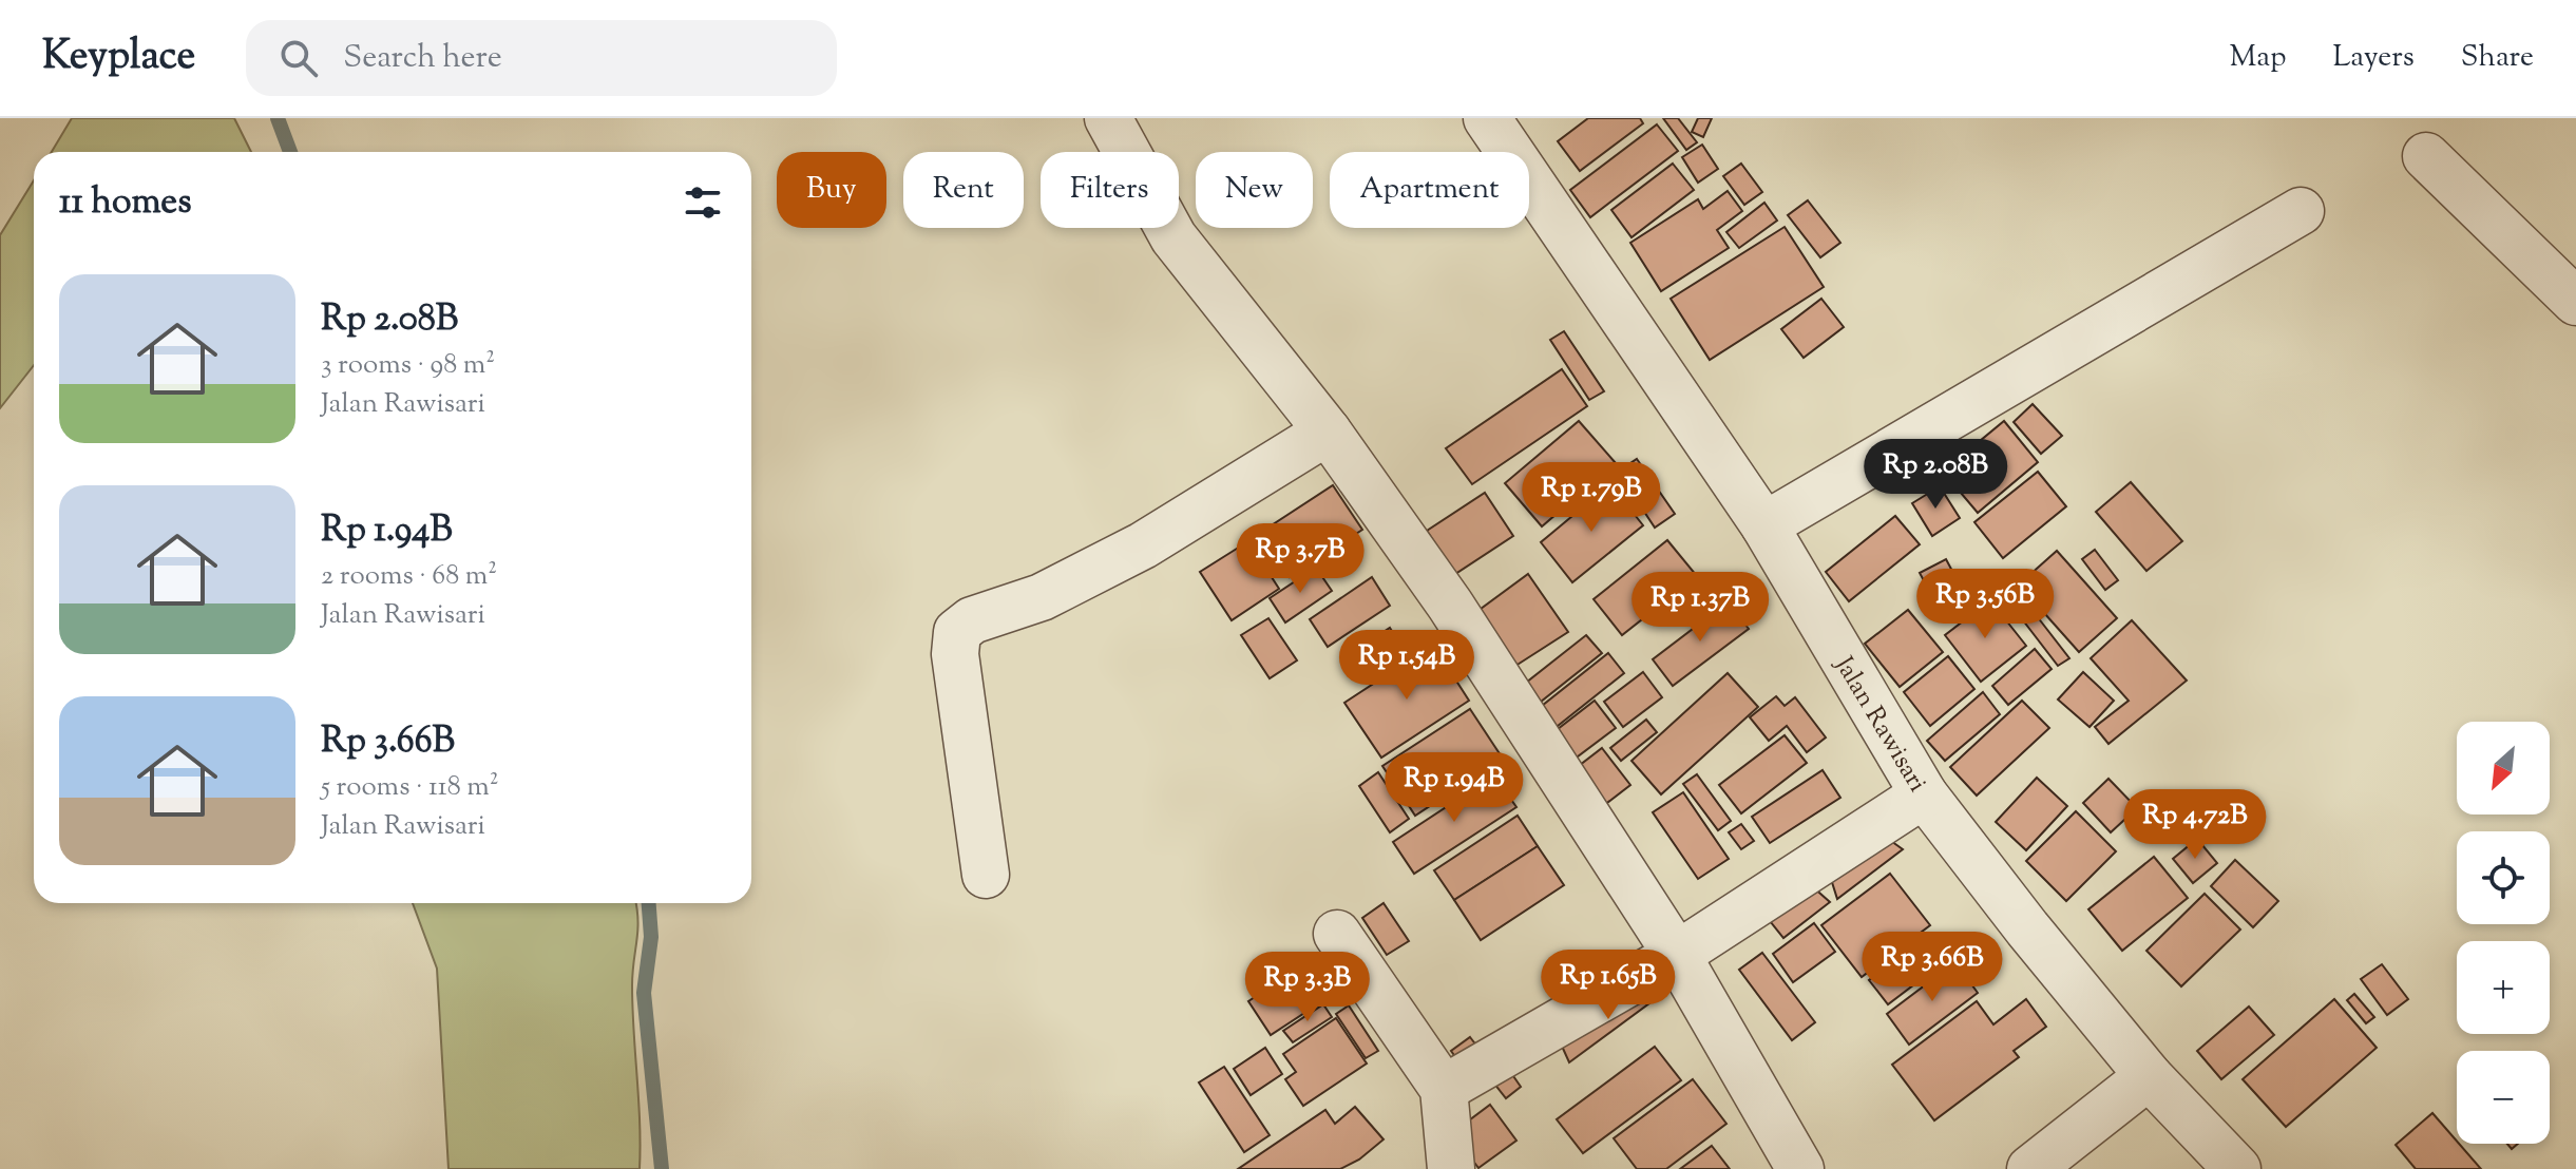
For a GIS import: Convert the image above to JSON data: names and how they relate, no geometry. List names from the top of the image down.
{
  "streets": {
    "street": ["Jalan Rawisari"]
  },
  "north": "bottom left",
  "page": {
    "header": "Keyplace",
    "search": "Search here",
    "nav": ["Map", "Layers", "Share"],
    "chip": [
      "Buy",
      "Rent",
      "Filters",
      "New",
      "Apartment"
    ],
    "heading": "11 homes",
    "list": [
      {
        "name": "Rp 2.08B",
        "note": "3 rooms · 98 m² · Jalan Rawisari"
      },
      {
        "name": "Rp 1.94B",
        "note": "2 rooms · 68 m² · Jalan Rawisari"
      },
      {
        "name": "Rp 3.66B",
        "note": "5 rooms · 118 m² · Jalan Rawisari"
      }
    ],
    "price": [
      "Rp 2.08B",
      "Rp 1.79B",
      "Rp 3.7B",
      "Rp 3.56B",
      "Rp 1.37B",
      "Rp 1.54B",
      "Rp 1.94B",
      "Rp 4.72B",
      "Rp 3.66B",
      "Rp 1.65B",
      "Rp 3.3B"
    ],
    "map_buttons": ["+", "−"]
  }
}
